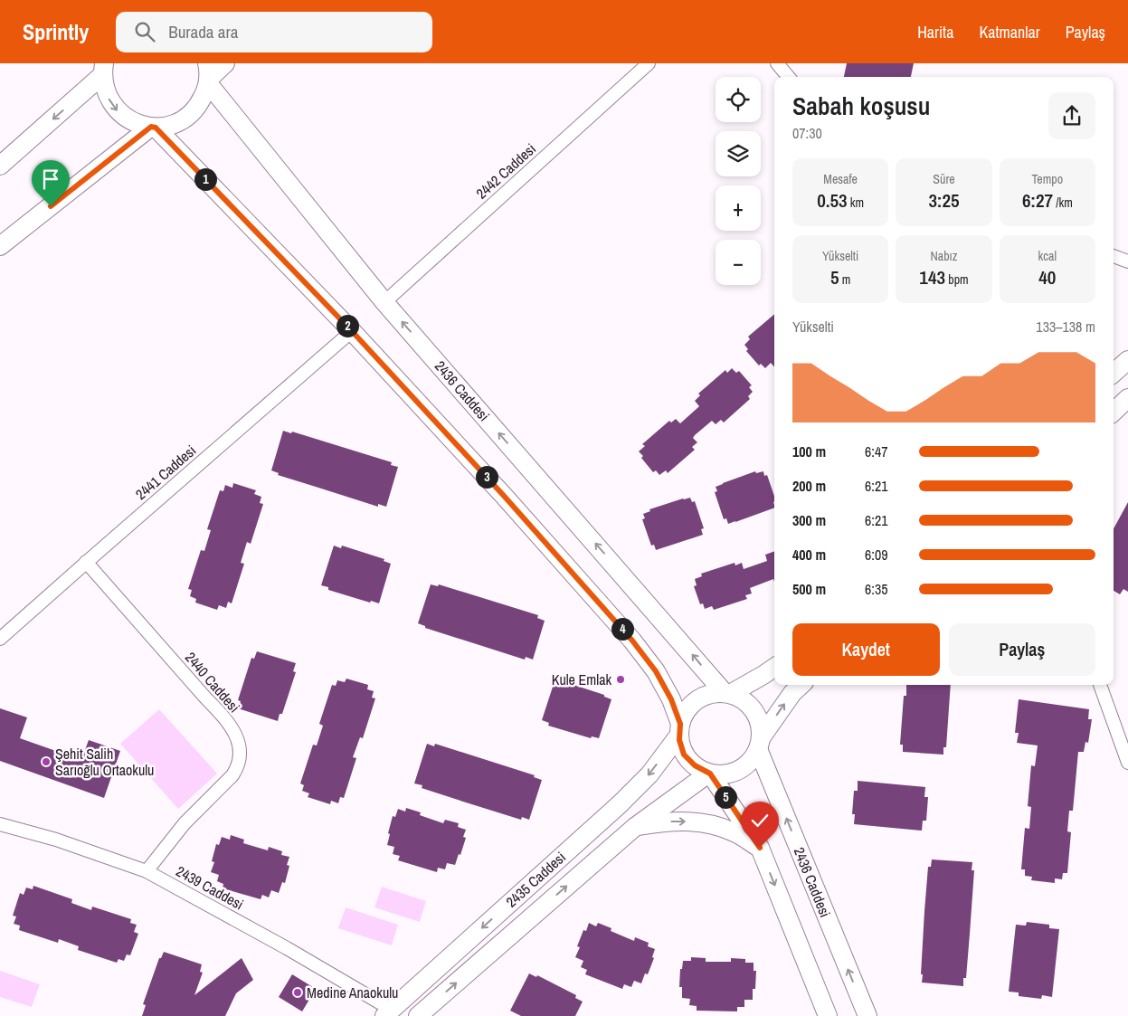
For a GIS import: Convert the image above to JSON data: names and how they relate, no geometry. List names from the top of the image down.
{
  "streets": {
    "street": [
      "2442 Caddesi",
      "2436 Caddesi",
      "2441 Caddesi",
      "2440 Caddesi",
      "2435 Caddesi",
      "2439 Caddesi"
    ]
  },
  "crossings": [
    ["2442 Caddesi", "2436 Caddesi"],
    ["2436 Caddesi", "2435 Caddesi"],
    ["2441 Caddesi", "2440 Caddesi"],
    ["2440 Caddesi", "2439 Caddesi"],
    ["2435 Caddesi", "2439 Caddesi"]
  ],
  "places": ["Kule Emlak", "Şehit Salih Sarıoğlu Ortaokulu", "Medine Anaokulu"],
  "page": {
    "header": "Sprintly",
    "search": "Burada ara",
    "nav": ["Harita", "Katmanlar", "Paylaş"],
    "map_buttons": ["+", "−"],
    "heading": ["Sabah koşusu", "07:30"],
    "stats": [
      ["Mesafe", "0.53 km"],
      ["Süre", "3:25"],
      ["Tempo", "6:27 /km"],
      ["Yükselti", "5 m"],
      ["Nabız", "143 bpm"],
      ["kcal", "40"]
    ],
    "pins": [
      "1",
      "2",
      "3",
      "4",
      "5"
    ],
    "chart": ["Yükselti", "133–138 m"],
    "list": [
      {
        "name": "100 m",
        "note": "6:47"
      },
      {
        "name": "200 m",
        "note": "6:21"
      },
      {
        "name": "300 m",
        "note": "6:21"
      },
      {
        "name": "400 m",
        "note": "6:09"
      },
      {
        "name": "500 m",
        "note": "6:35"
      }
    ],
    "buttons": ["Kaydet", "Paylaş"]
  }
}
